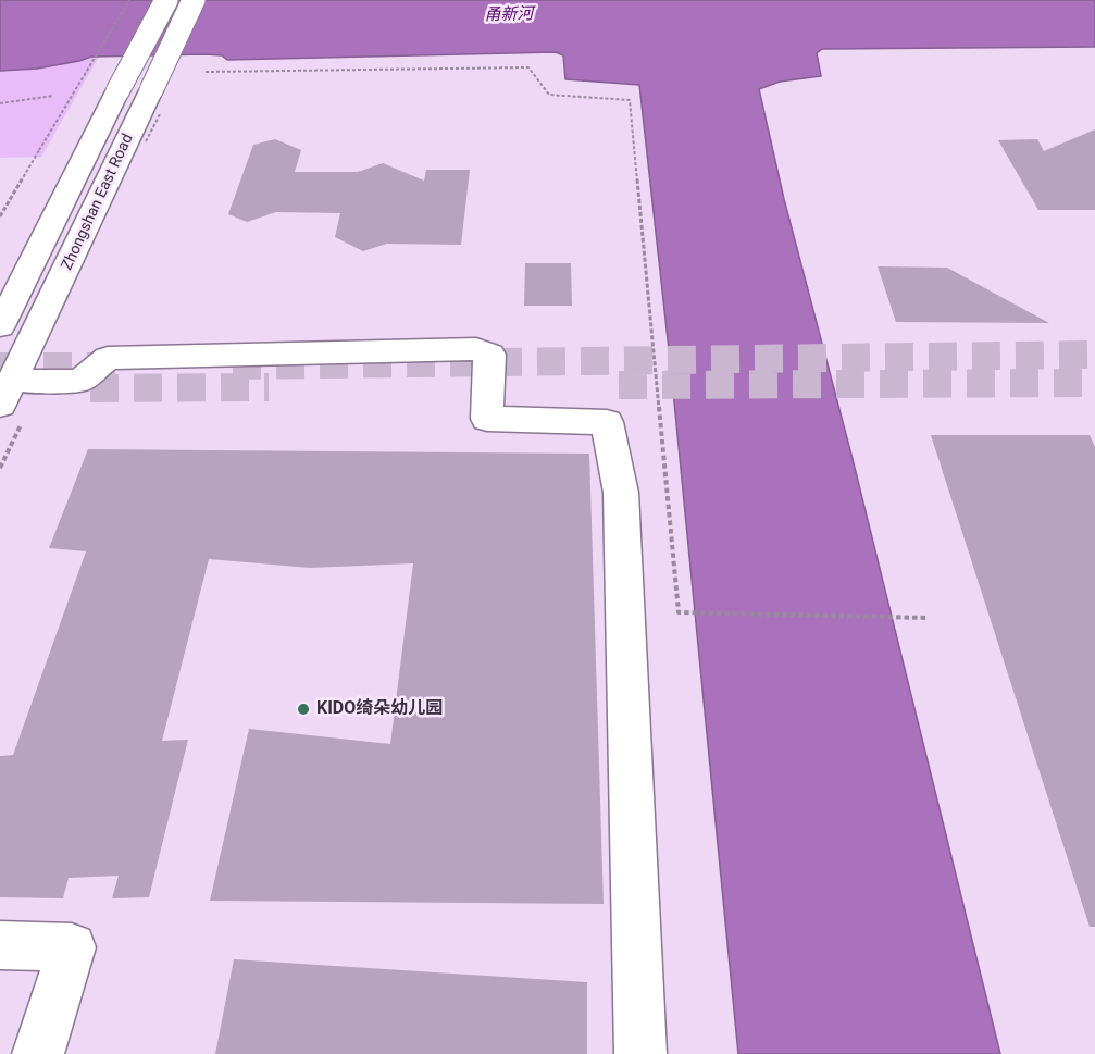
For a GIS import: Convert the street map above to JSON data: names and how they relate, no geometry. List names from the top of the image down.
{
  "streets": {
    "main road": ["Zhongshan East Road"]
  },
  "water": ["甬新河"],
  "places": ["KIDO绮朵幼儿园"]
}
